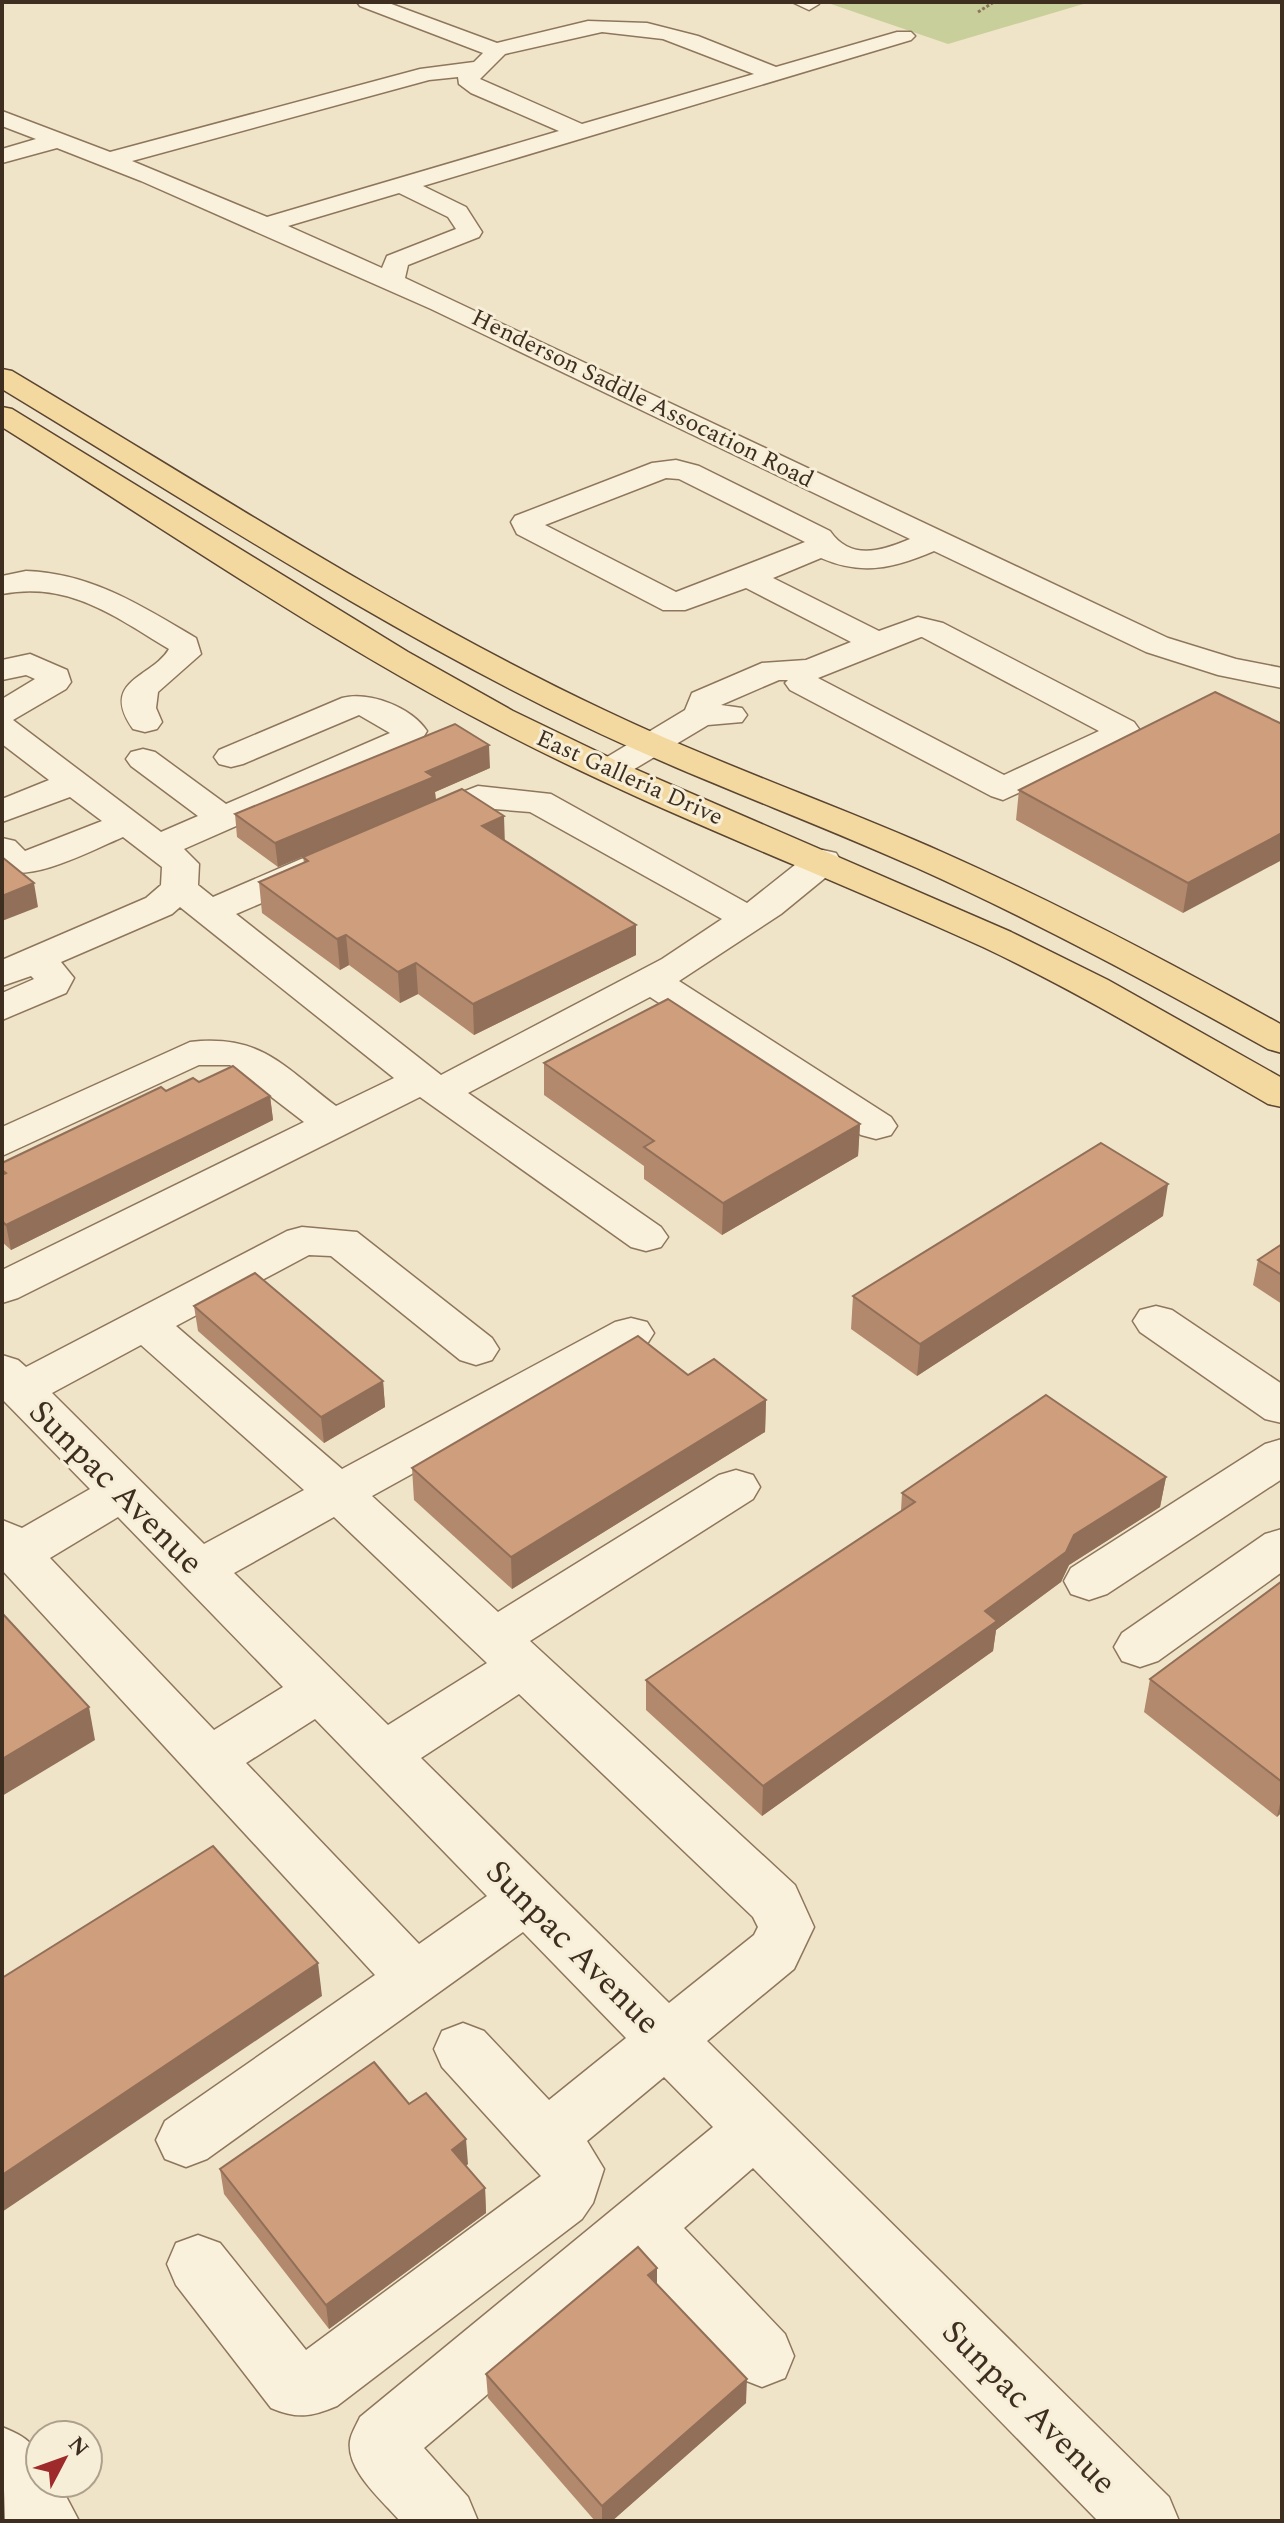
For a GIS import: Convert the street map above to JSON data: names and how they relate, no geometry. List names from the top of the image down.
{
  "streets": {
    "main road": ["East Galleria Drive"],
    "street": ["Henderson Saddle Assocation Road", "Sunpac Avenue"]
  },
  "north": "top right"
}
